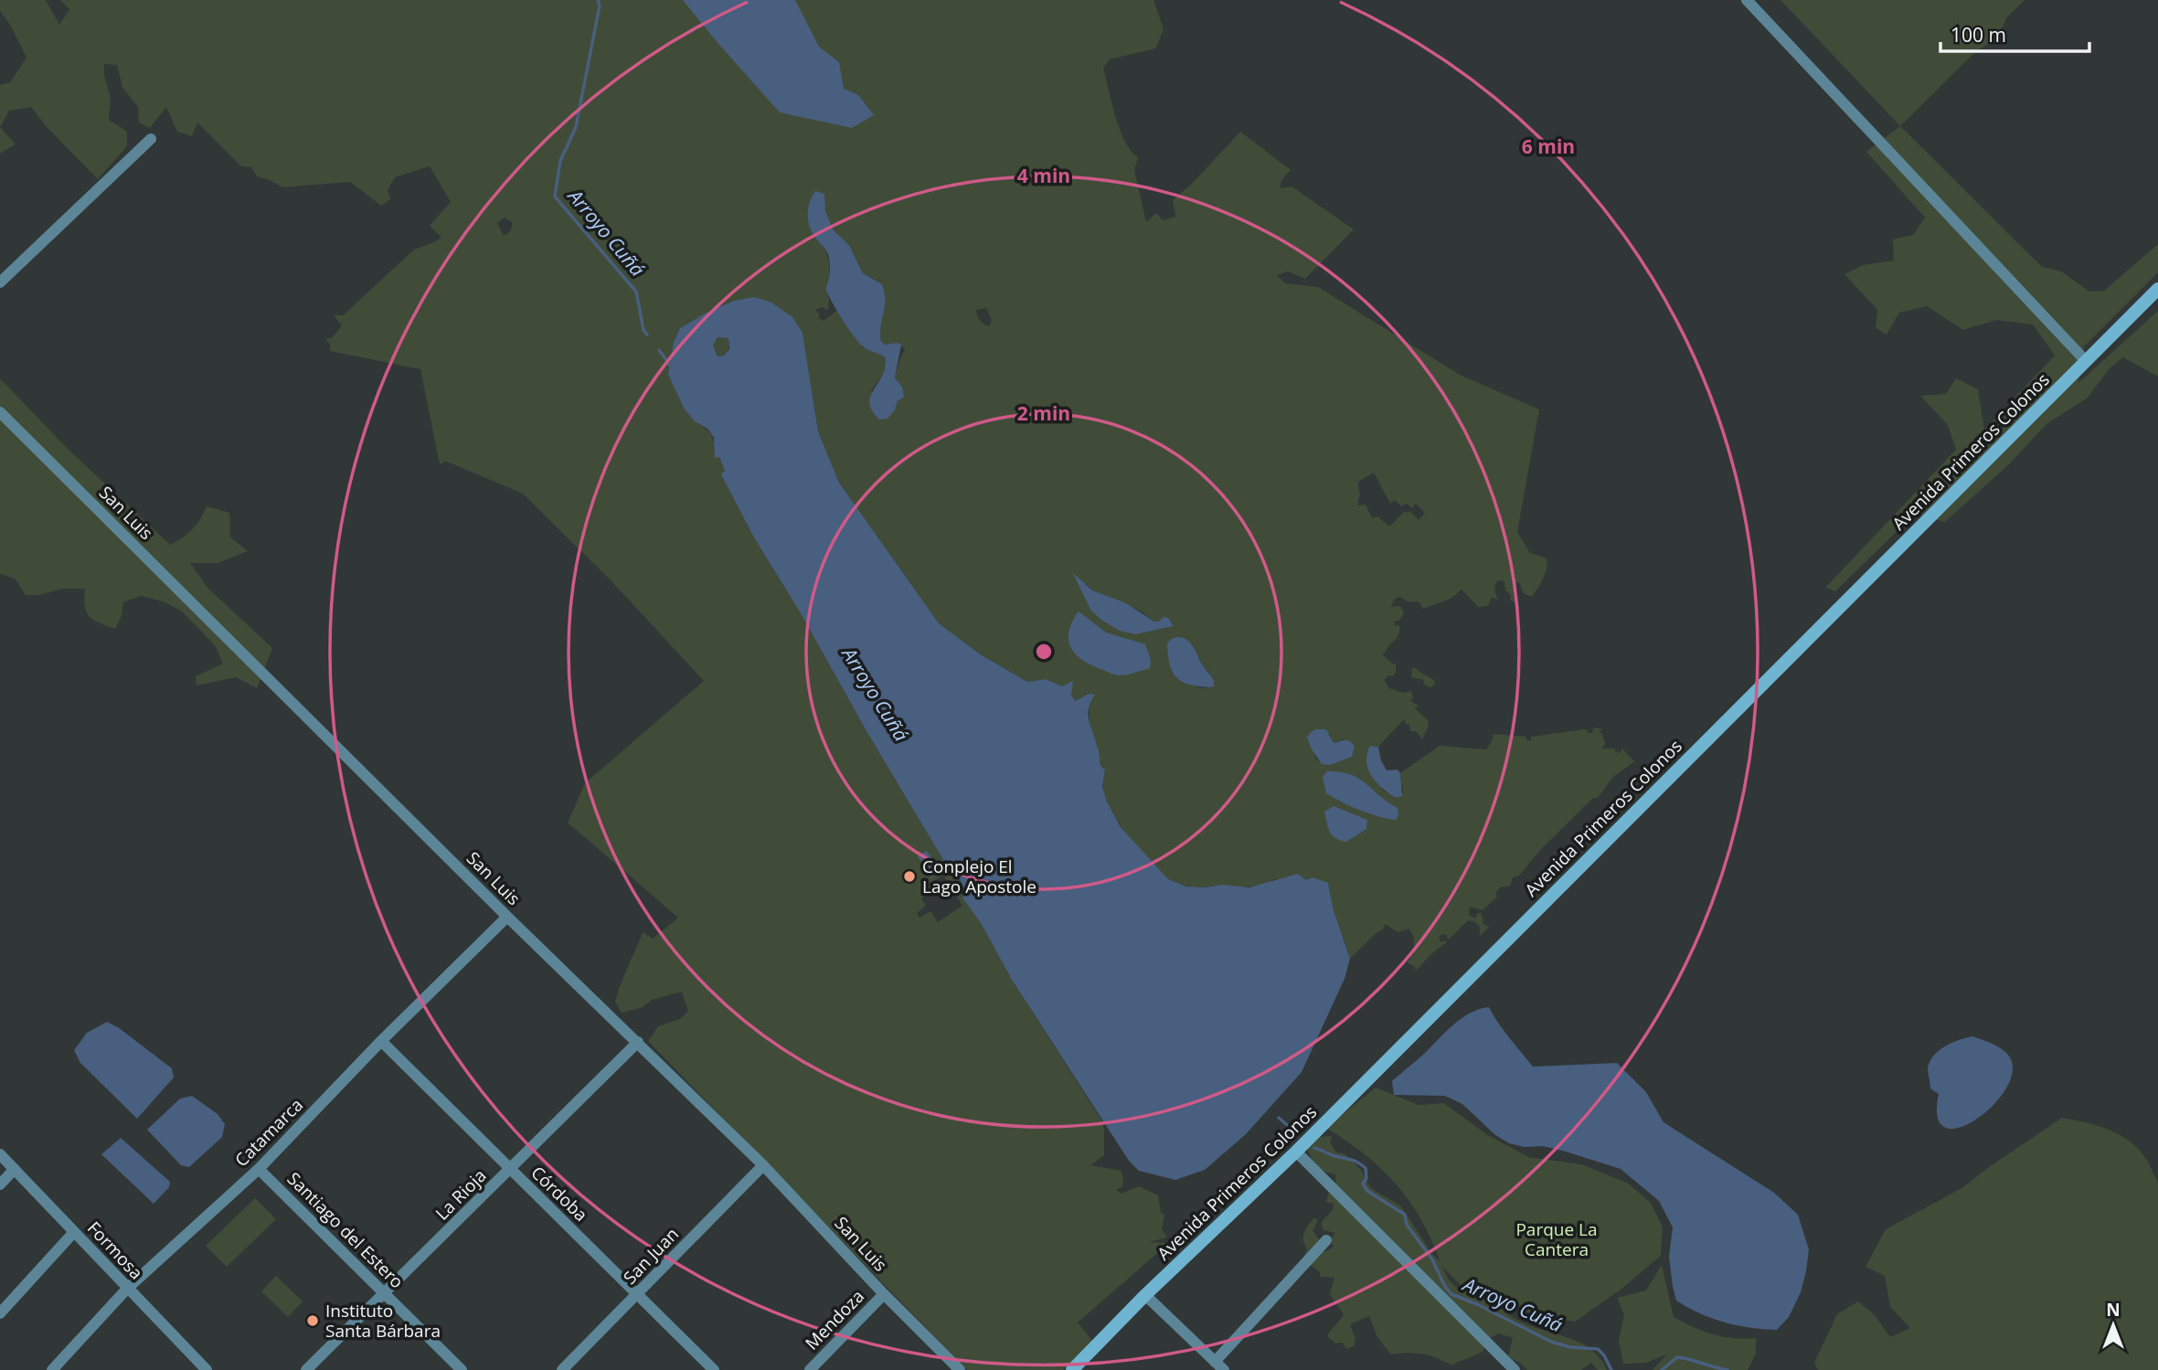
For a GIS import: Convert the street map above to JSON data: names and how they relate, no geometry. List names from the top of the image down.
{
  "streets": {
    "street": [
      "Avenida Primeros Colonos",
      "San Luis",
      "Catamarca",
      "Córdoba",
      "La Rioja",
      "Santiago del Estero",
      "Formosa",
      "San Juan",
      "Mendoza"
    ]
  },
  "crossings": [
    ["San Luis", "Catamarca"],
    ["San Luis", "La Rioja"],
    ["San Luis", "San Juan"],
    ["San Luis", "Mendoza"],
    ["Catamarca", "Córdoba"],
    ["Catamarca", "Santiago del Estero"],
    ["Catamarca", "Formosa"],
    ["Córdoba", "La Rioja"],
    ["Córdoba", "San Juan"],
    ["La Rioja", "Santiago del Estero"]
  ],
  "water": ["Arroyo Cuñá"],
  "parks": ["Parque La Cantera"],
  "places": ["Conplejo El Lago Apostole", "Instituto Santa Bárbara"],
  "scale_bar": "100 m",
  "north": "top",
  "rings": ["6 min", "4 min", "2 min"]
}
